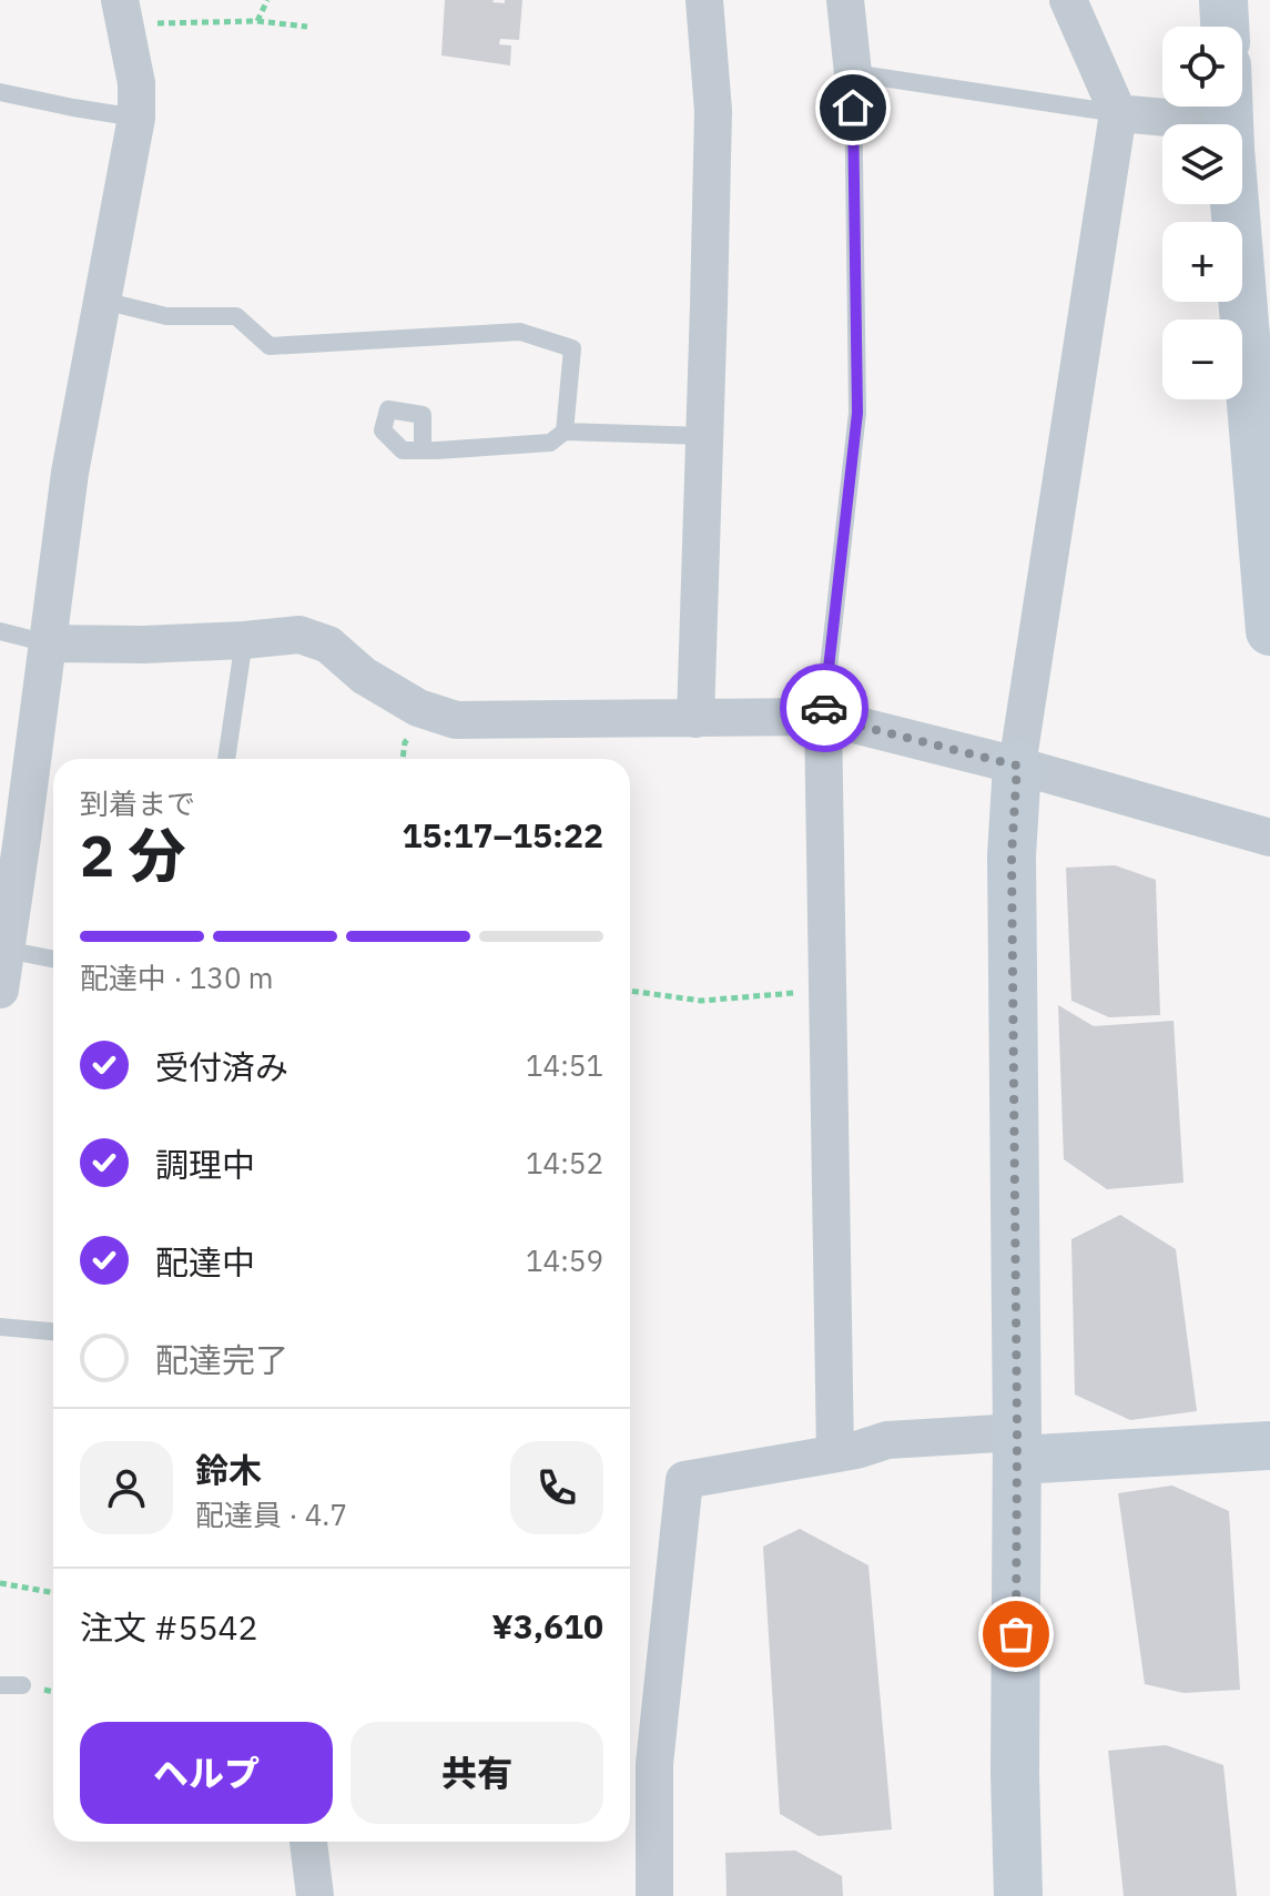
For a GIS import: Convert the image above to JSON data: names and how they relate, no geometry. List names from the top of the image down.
{
  "page": {
    "map_buttons": ["+", "−"],
    "heading": ["2 分", "到着まで", "15:17–15:22"],
    "panel": [
      "鈴木",
      "配達員 · 4.7",
      "注文 #5542",
      "¥3,610"
    ],
    "bar": "配達中 · 130 m",
    "list": [
      ["受付済み", "14:51"],
      ["調理中", "14:52"],
      ["配達中", "14:59"],
      "配達完了"
    ],
    "buttons": ["ヘルプ", "共有"]
  }
}
